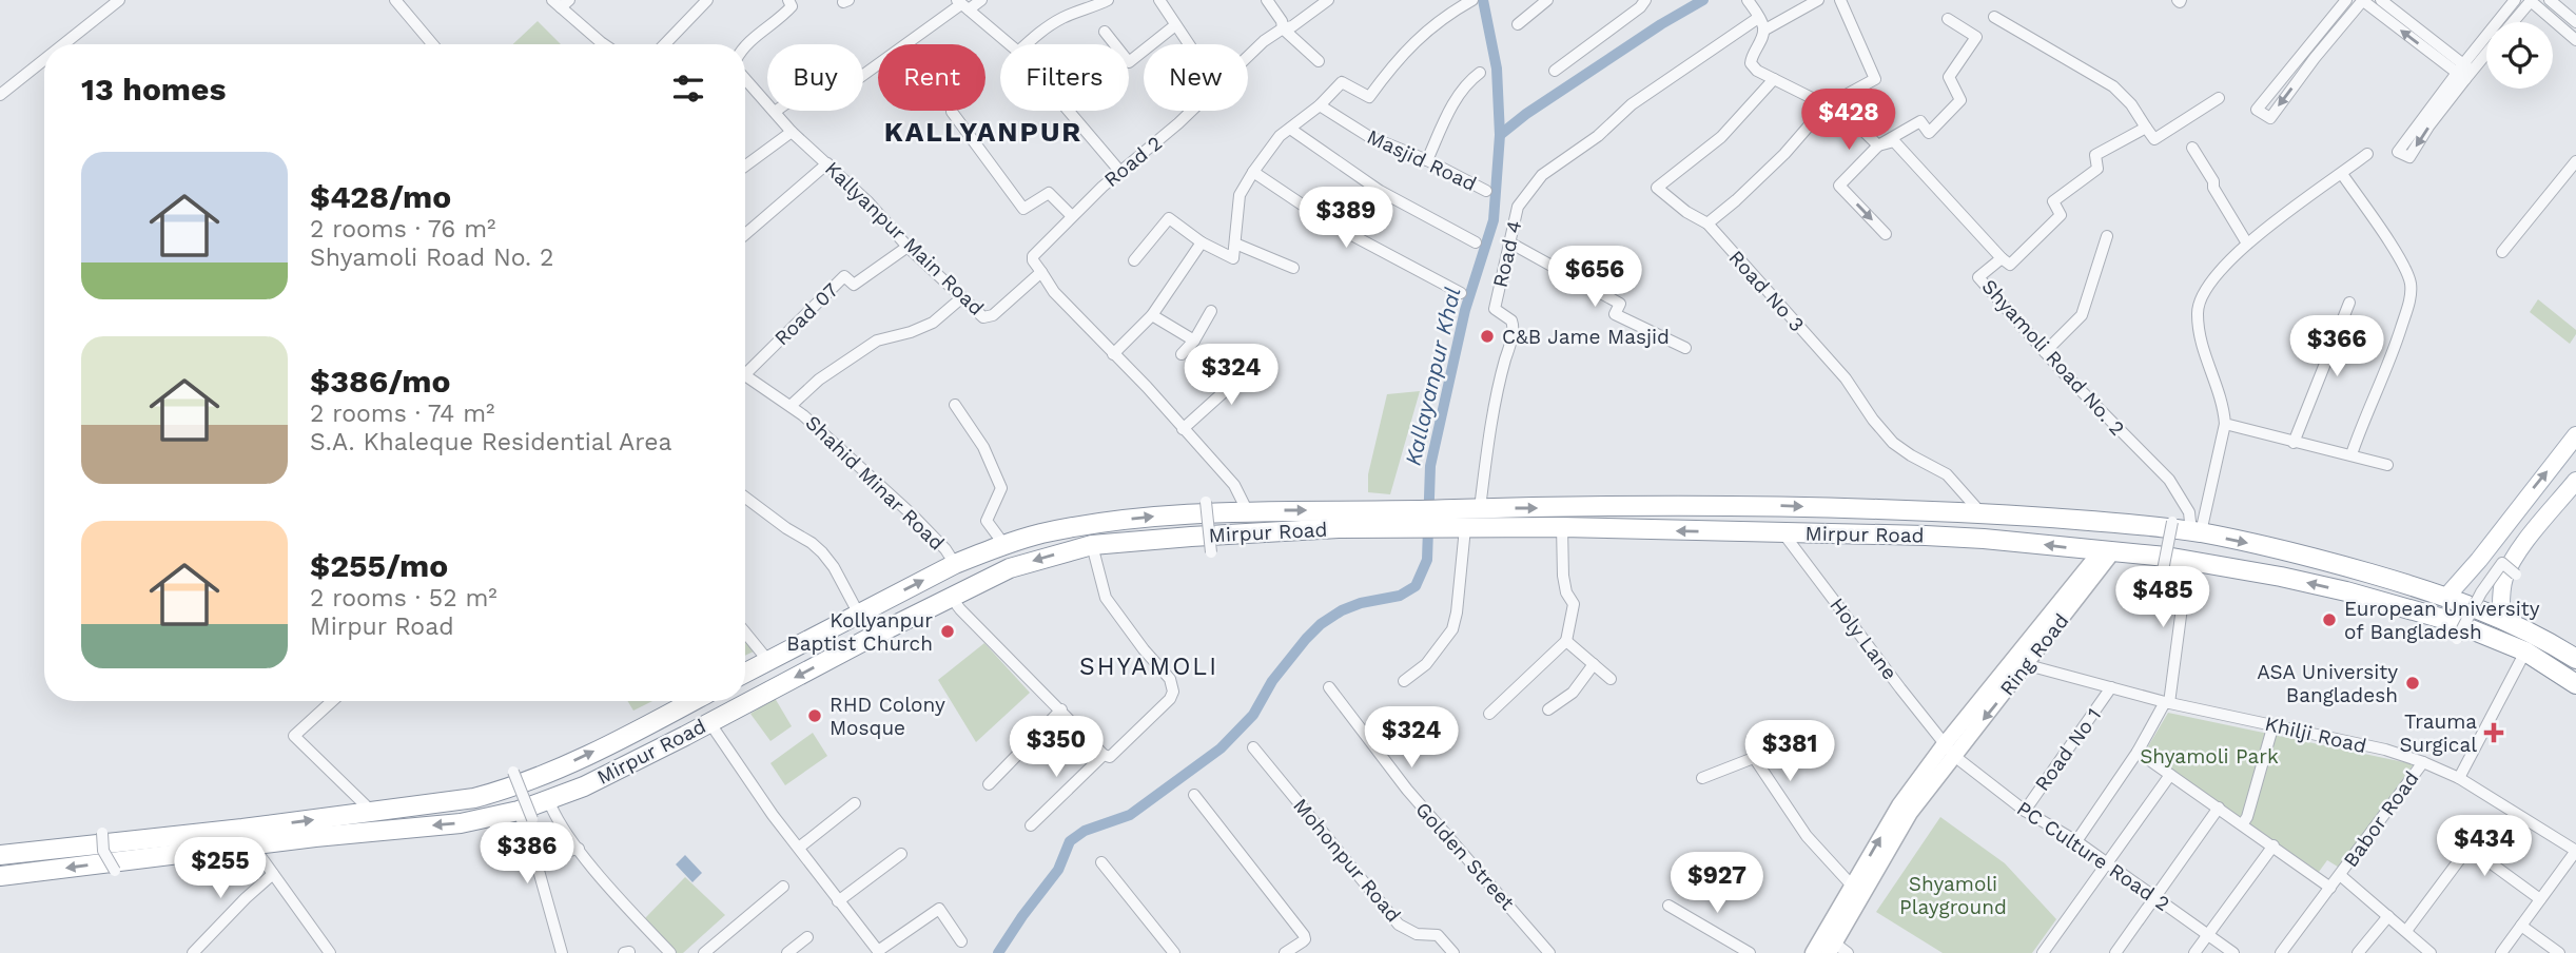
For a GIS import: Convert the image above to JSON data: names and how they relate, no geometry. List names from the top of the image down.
{
  "streets": {
    "highway": ["Mirpur Road"],
    "main road": ["Ring Road"],
    "street": [
      "Masjid Road",
      "Road 2",
      "Kallyanpur Main Road",
      "Road 4",
      "Road No 3",
      "Road 07",
      "Shyamoli Road No. 2",
      "Shahid Minar Road",
      "Holy Lane",
      "Khilji Road",
      "Road No 1",
      "Babor Road",
      "Golden Street",
      "PC Culture Road 2",
      "Mohonpur Road"
    ]
  },
  "crossings": [
    ["Road 2", "Kallyanpur Main Road"],
    ["Kallyanpur Main Road", "Road 07"],
    ["Kallyanpur Main Road", "Shahid Minar Road"],
    ["Road 4", "Mirpur Road"],
    ["Road No 3", "Shyamoli Road No. 2"],
    ["Road No 3", "Mirpur Road"],
    ["Shyamoli Road No. 2", "Mirpur Road"],
    ["Shahid Minar Road", "Mirpur Road"],
    ["Mirpur Road", "Holy Lane"],
    ["Mirpur Road", "Ring Road"],
    ["Holy Lane", "Ring Road"],
    ["Holy Lane", "PC Culture Road 2"],
    ["Ring Road", "Khilji Road"],
    ["Ring Road", "PC Culture Road 2"],
    ["Khilji Road", "Road No 1"],
    ["Khilji Road", "Babor Road"],
    ["Road No 1", "PC Culture Road 2"]
  ],
  "districts": ["KALLYANPUR", "SHYAMOLI"],
  "water": ["Kallayanpur Khal"],
  "parks": ["Shyamoli Park", "Shyamoli Playground"],
  "places": {
    "other": [
      "C&B Jame Masjid",
      "European University of Bangladesh",
      "Kollyanpur Baptist Church",
      "ASA University Bangladesh",
      "RHD Colony Mosque"
    ],
    "health": ["Trauma Surgical"]
  },
  "page": {
    "chip": [
      "Buy",
      "Rent",
      "Filters",
      "New"
    ],
    "heading": "13 homes",
    "price": [
      "$428",
      "$389",
      "$656",
      "$366",
      "$324",
      "$485",
      "$324",
      "$350",
      "$381",
      "$434",
      "$386",
      "$255",
      "$927"
    ],
    "list": [
      {
        "name": "$428/mo",
        "note": "2 rooms · 76 m² · Shyamoli Road No. 2"
      },
      {
        "name": "$386/mo",
        "note": "2 rooms · 74 m² · S.A. Khaleque Residential Area"
      },
      {
        "name": "$255/mo",
        "note": "2 rooms · 52 m² · Mirpur Road"
      }
    ]
  }
}
